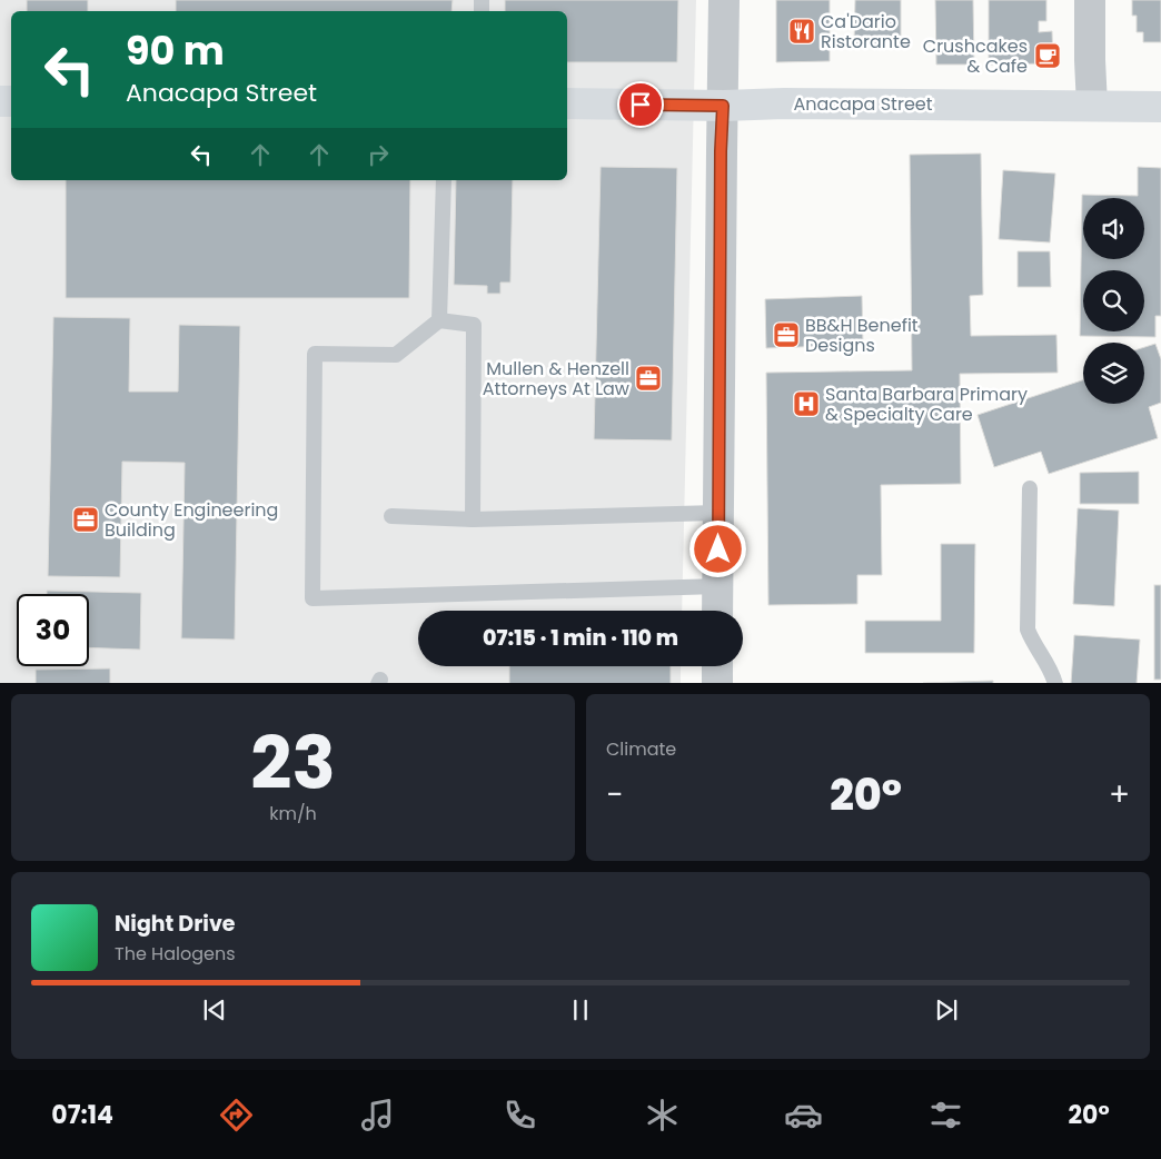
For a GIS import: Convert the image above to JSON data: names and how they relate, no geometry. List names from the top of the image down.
{
  "streets": {
    "street": ["Anacapa Street"]
  },
  "places": {
    "restaurant": ["Ca'Dario Ristorante"],
    "cafe": ["Crushcakes & Cafe"],
    "office": ["BB&H Benefit Designs", "Mullen & Henzell Attorneys At Law", "County Engineering Building"],
    "hospital": ["Santa Barbara Primary & Specialty Care"]
  },
  "page": {
    "turn": ["90 m", "Anacapa Street"],
    "limit": "30",
    "trip": "07:15 · 1 min · 110 m",
    "tile": [
      ["23", "km/h"],
      "Climate"
    ],
    "heat": ["−", "20°", "+"],
    "song": ["Night Drive", "The Halogens"],
    "tabs": ["07:14", "20°"]
  }
}
